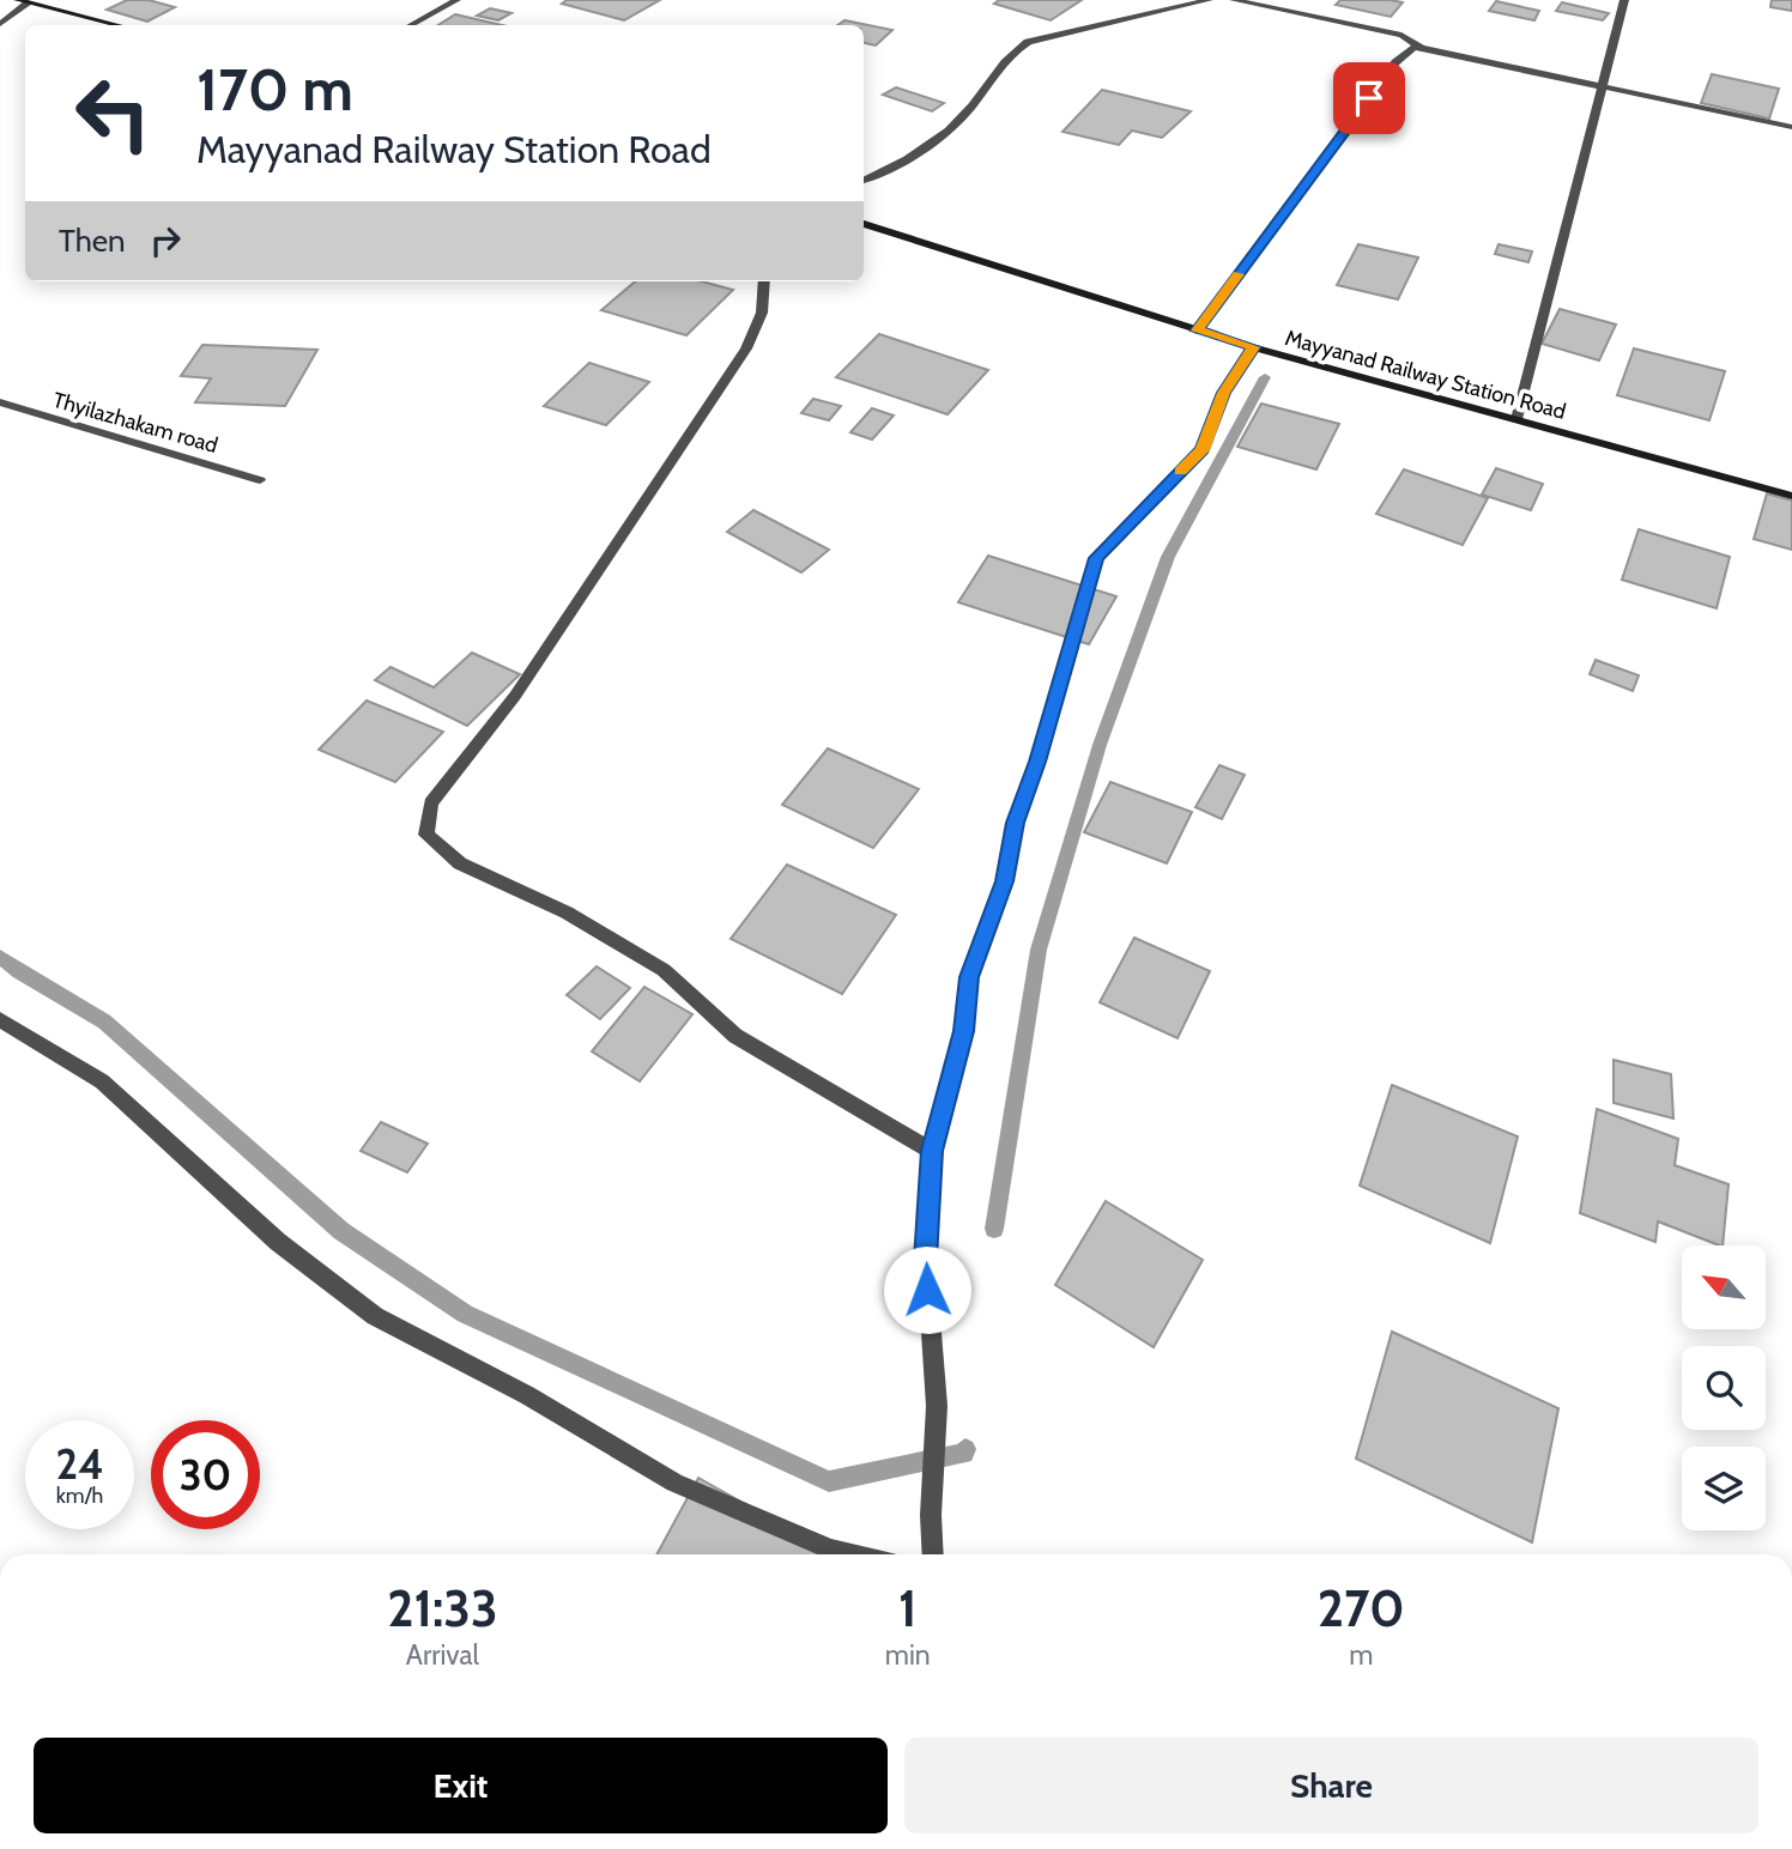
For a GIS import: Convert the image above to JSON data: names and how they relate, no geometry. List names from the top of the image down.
{
  "streets": {
    "main road": ["Mayyanad Railway Station Road"],
    "street": ["Thyilazhakam road"]
  },
  "north": "top left",
  "page": {
    "turn": ["170 m", "Mayyanad Railway Station Road"],
    "then": "Then",
    "speed": "24 km/h",
    "limit": "30",
    "eta": [
      "21:33",
      "Arrival",
      "1",
      "min",
      "270",
      "m"
    ],
    "buttons": ["Exit", "Share"]
  }
}
